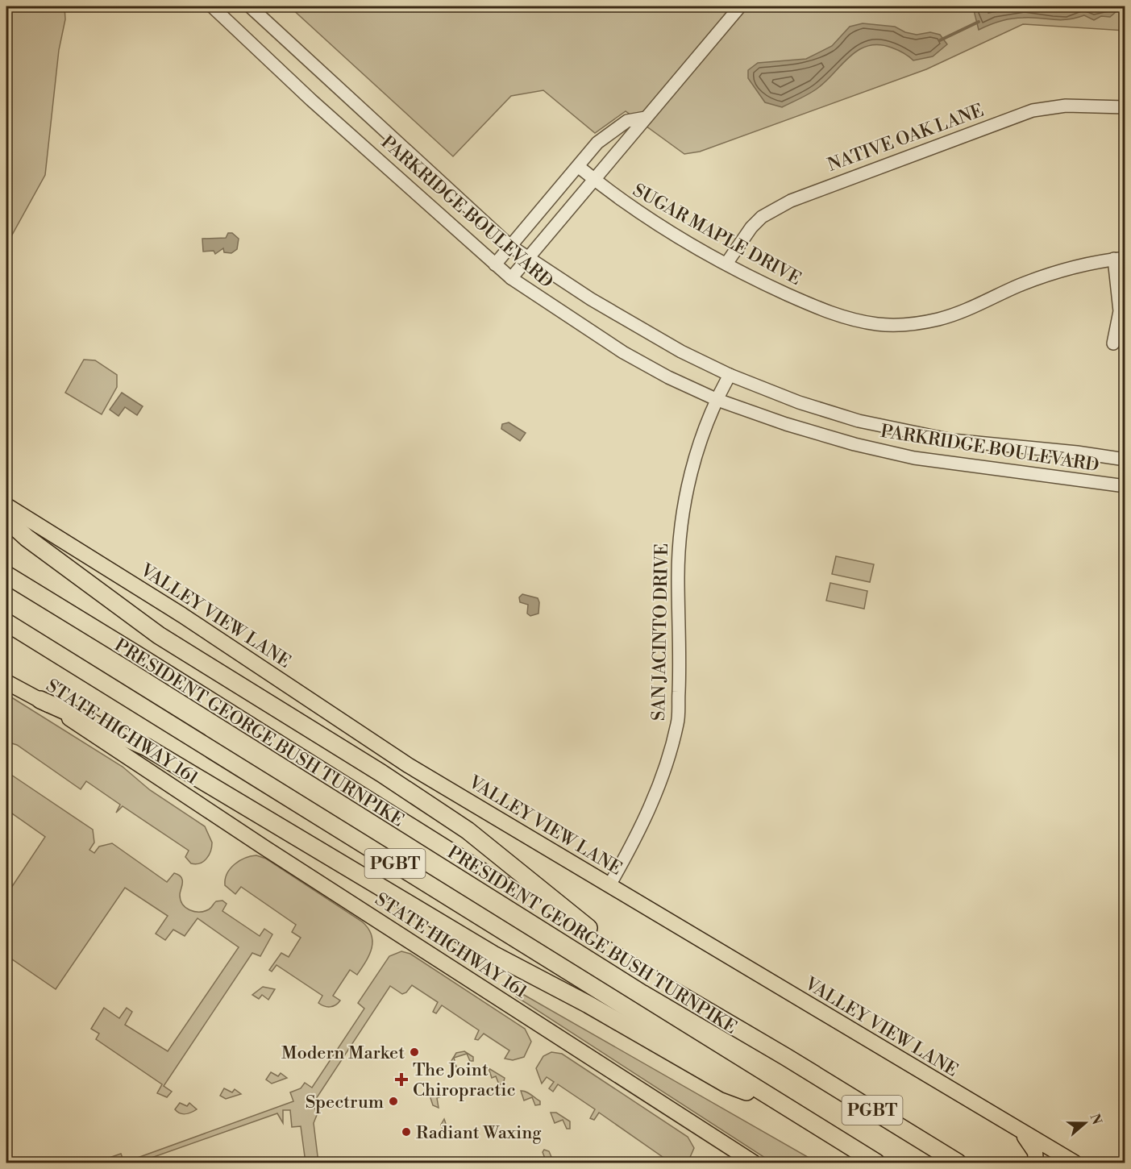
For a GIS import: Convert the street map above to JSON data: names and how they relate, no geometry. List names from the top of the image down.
{
  "streets": {
    "highway": ["PRESIDENT GEORGE BUSH TURNPIKE", "PGBT"],
    "main road": ["VALLEY VIEW LANE", "STATE HIGHWAY 161"],
    "street": [
      "NATIVE OAK LANE",
      "PARKRIDGE BOULEVARD",
      "SUGAR MAPLE DRIVE",
      "SAN JACINTO DRIVE"
    ]
  },
  "crossings": [
    ["NATIVE OAK LANE", "SUGAR MAPLE DRIVE"],
    ["PARKRIDGE BOULEVARD", "SAN JACINTO DRIVE"],
    ["VALLEY VIEW LANE", "SAN JACINTO DRIVE"]
  ],
  "places": {
    "other": ["Modern Market", "Spectrum", "Radiant Waxing"],
    "health": ["The Joint Chiropractic"]
  },
  "north": "right"
}
